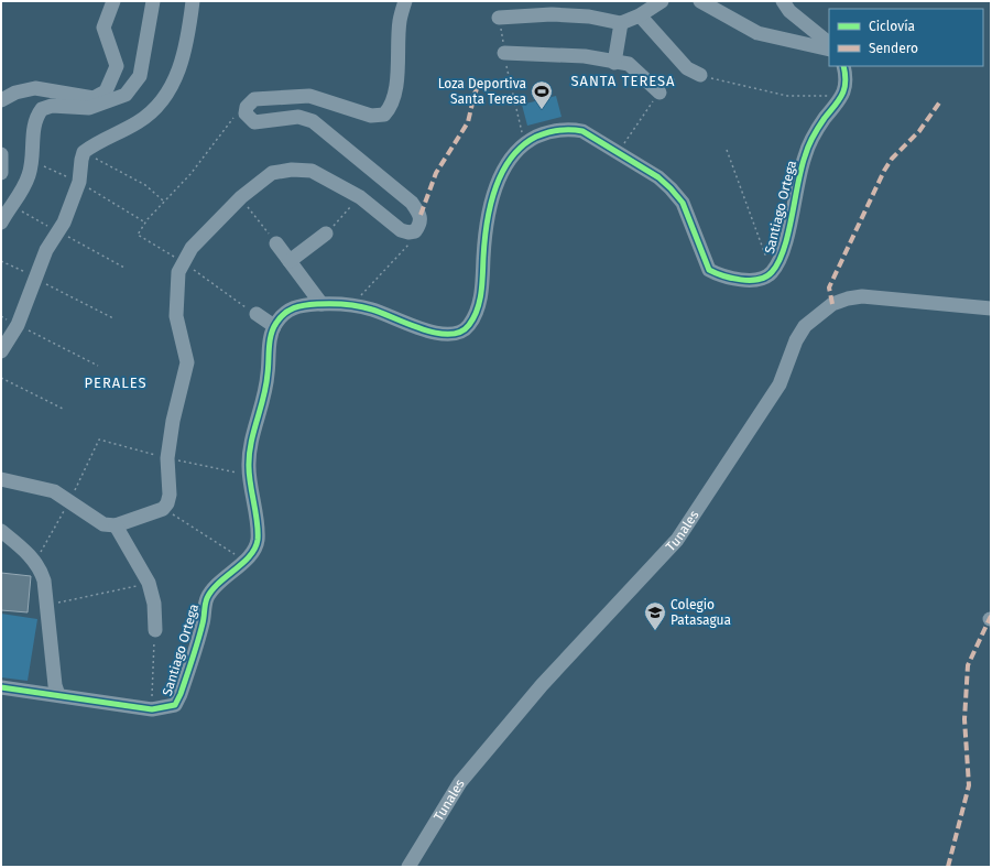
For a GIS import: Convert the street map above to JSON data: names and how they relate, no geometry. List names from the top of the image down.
{
  "streets": {
    "street": ["Santiago Ortega", "Tunales"]
  },
  "districts": ["SANTA TERESA", "PERALES"],
  "places": {
    "sports": ["Loza Deportiva Santa Teresa"],
    "school or university": ["Colegio Patasagua"]
  },
  "legend": ["Ciclovía", "Sendero"]
}
